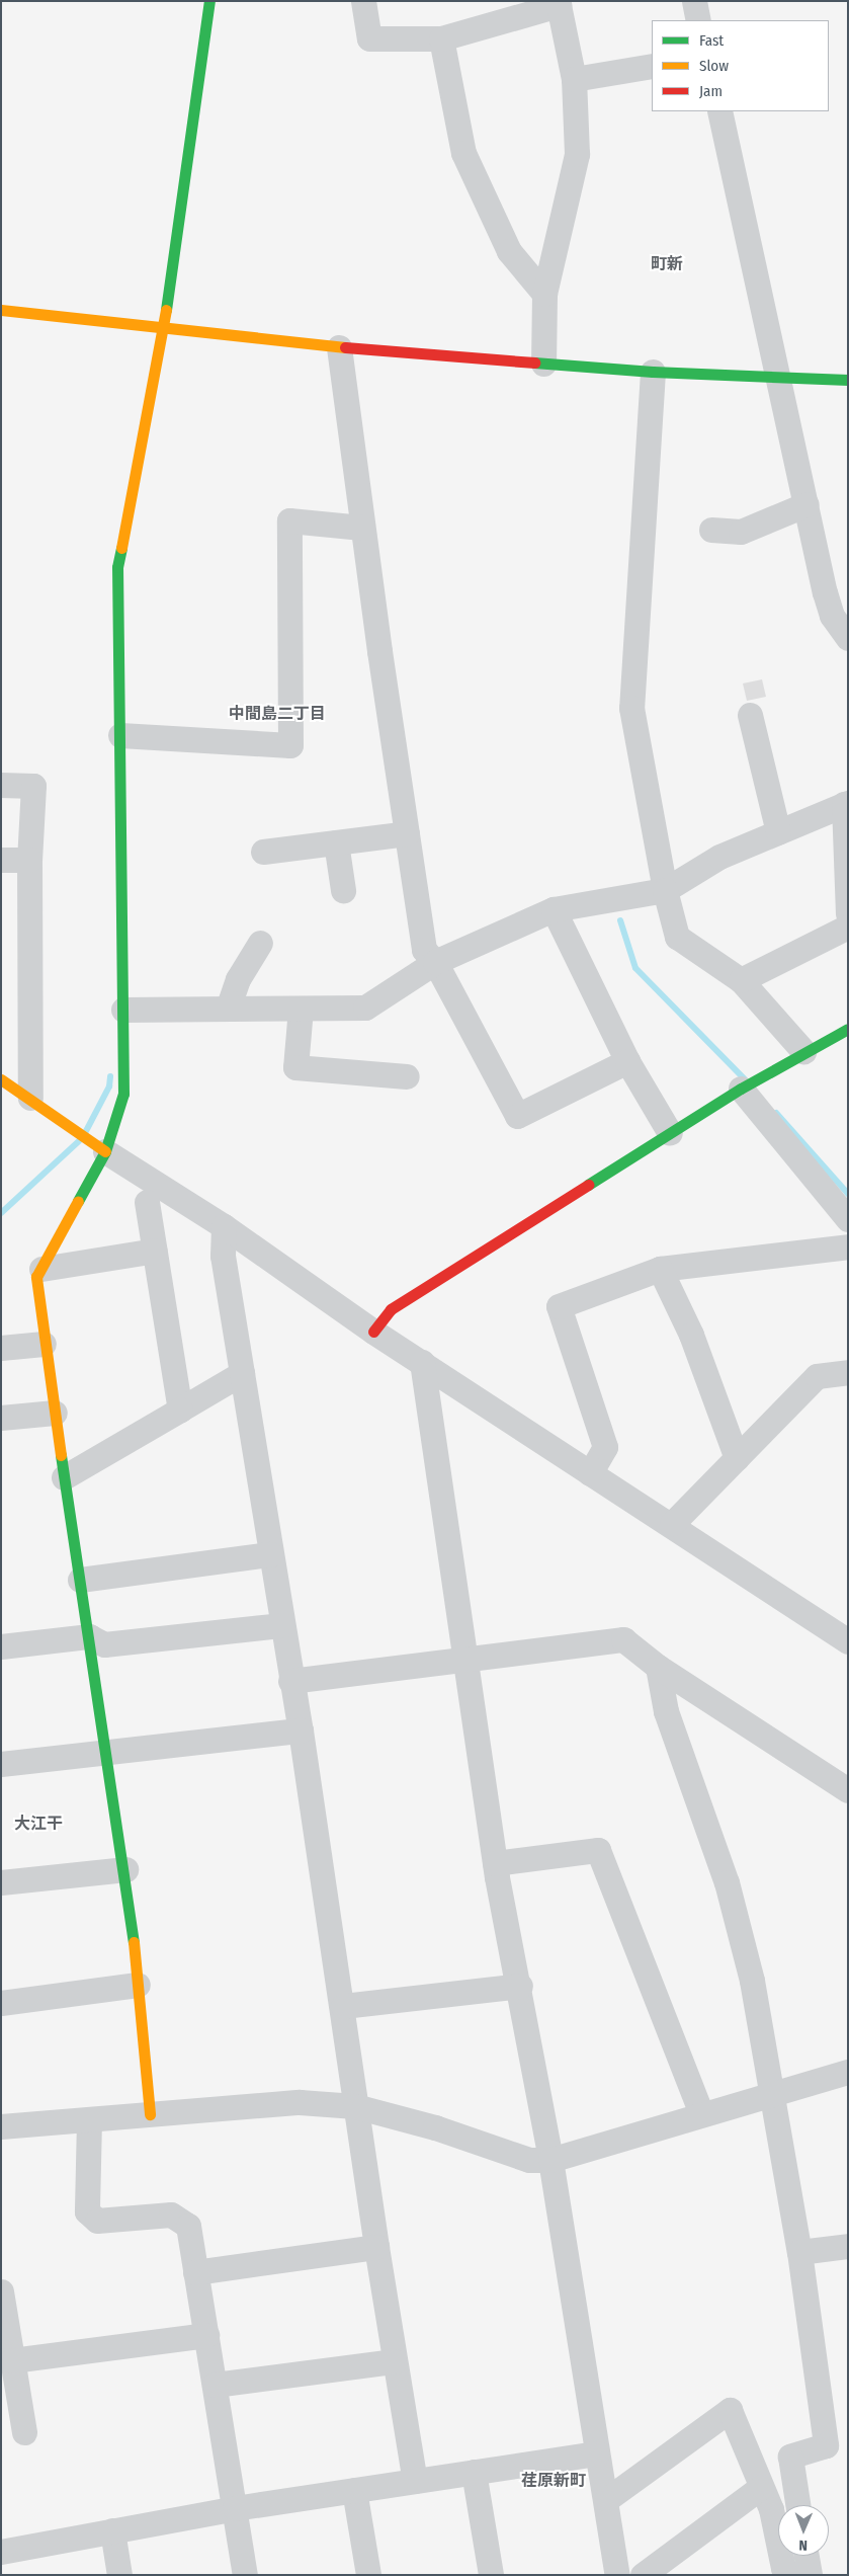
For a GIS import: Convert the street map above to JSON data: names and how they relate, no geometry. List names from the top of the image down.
{
  "districts": [
    "町新",
    "中間島二丁目",
    "大江干",
    "荏原新町"
  ],
  "legend": ["Fast", "Slow", "Jam"],
  "north": "bottom"
}
